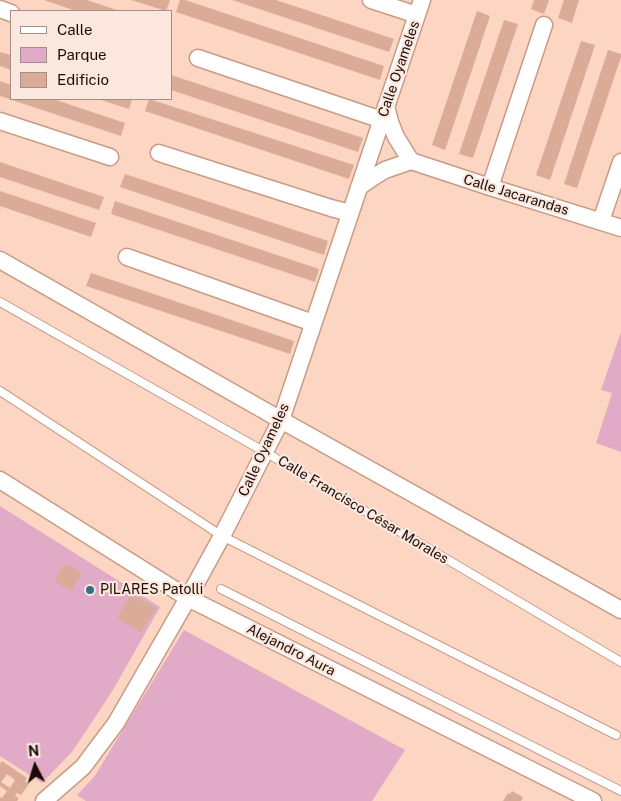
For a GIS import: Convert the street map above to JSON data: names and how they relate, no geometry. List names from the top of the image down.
{
  "streets": {
    "street": ["Calle Oyameles", "Calle Jacarandas", "Alejandro Aura"],
    "lane": ["Calle Francisco César Morales"]
  },
  "crossings": [
    ["Calle Oyameles", "Calle Francisco César Morales"],
    ["Calle Oyameles", "Alejandro Aura"]
  ],
  "places": ["PILARES Patolli"],
  "legend": ["Calle", "Parque", "Edificio"],
  "north": "top"
}
